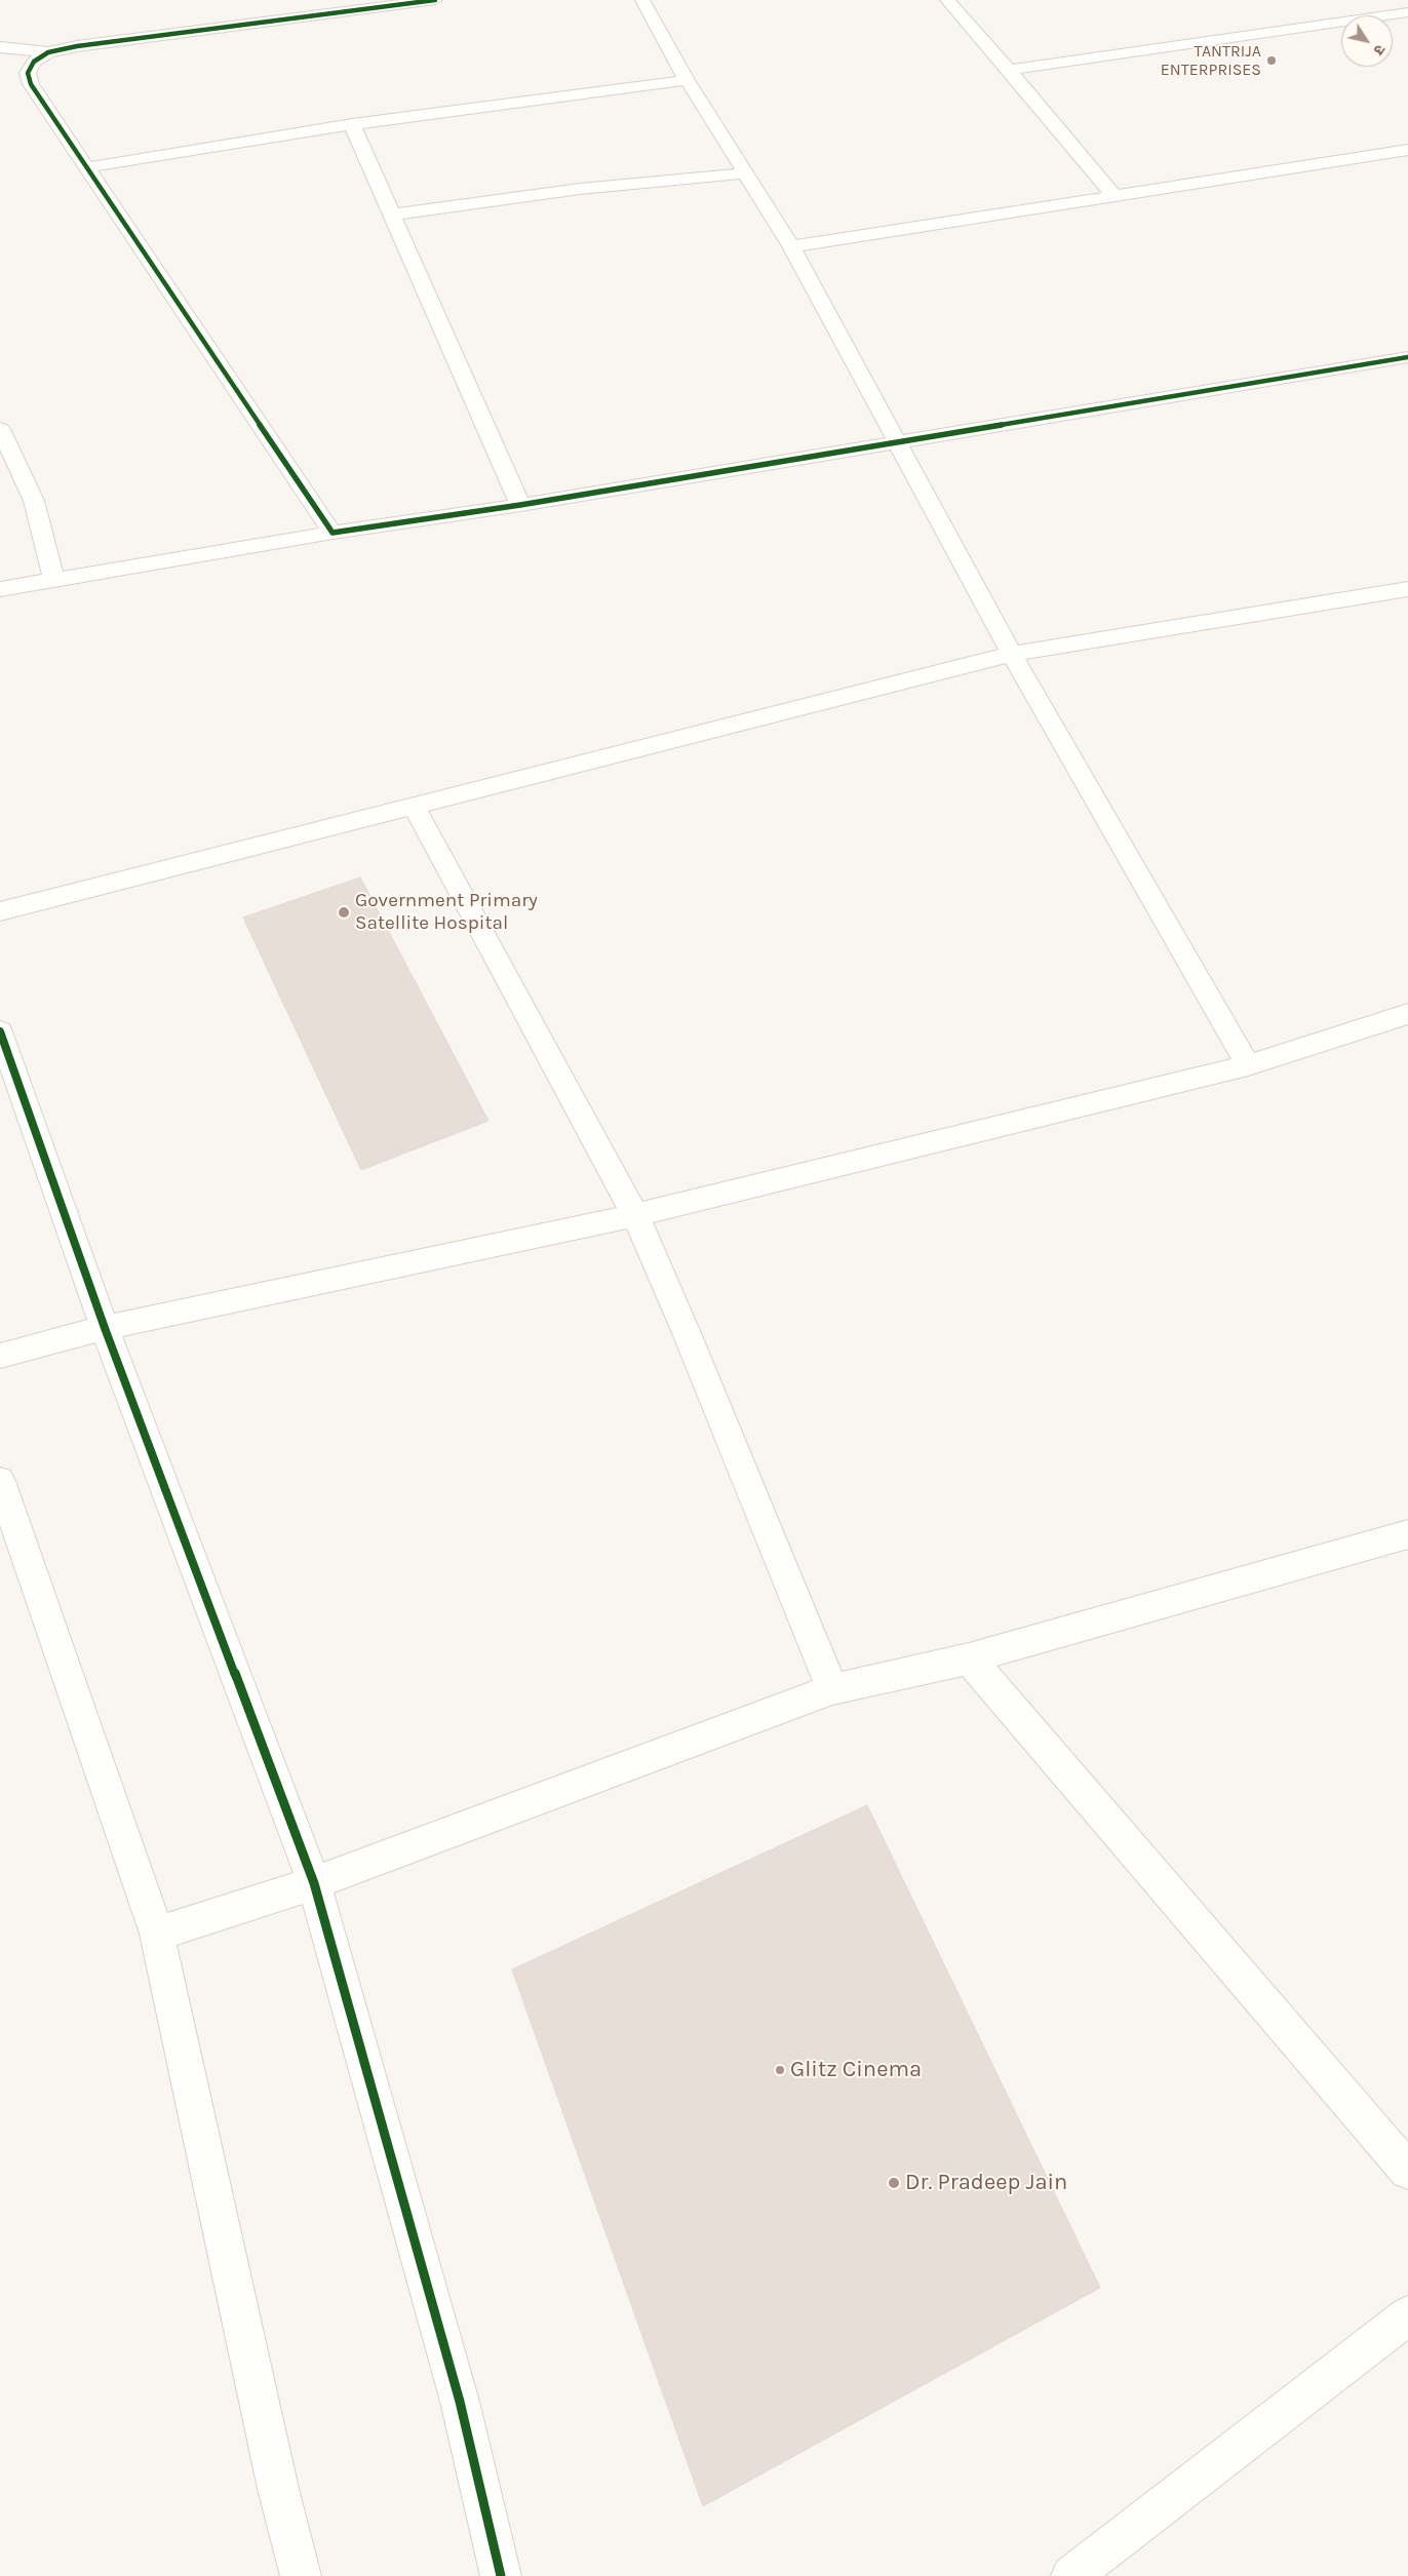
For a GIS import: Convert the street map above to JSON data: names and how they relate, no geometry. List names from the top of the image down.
{
  "places": [
    "TANTRIJA ENTERPRISES",
    "Government Primary Satellite Hospital",
    "Glitz Cinema",
    "Dr. Pradeep Jain"
  ],
  "north": "bottom right"
}
